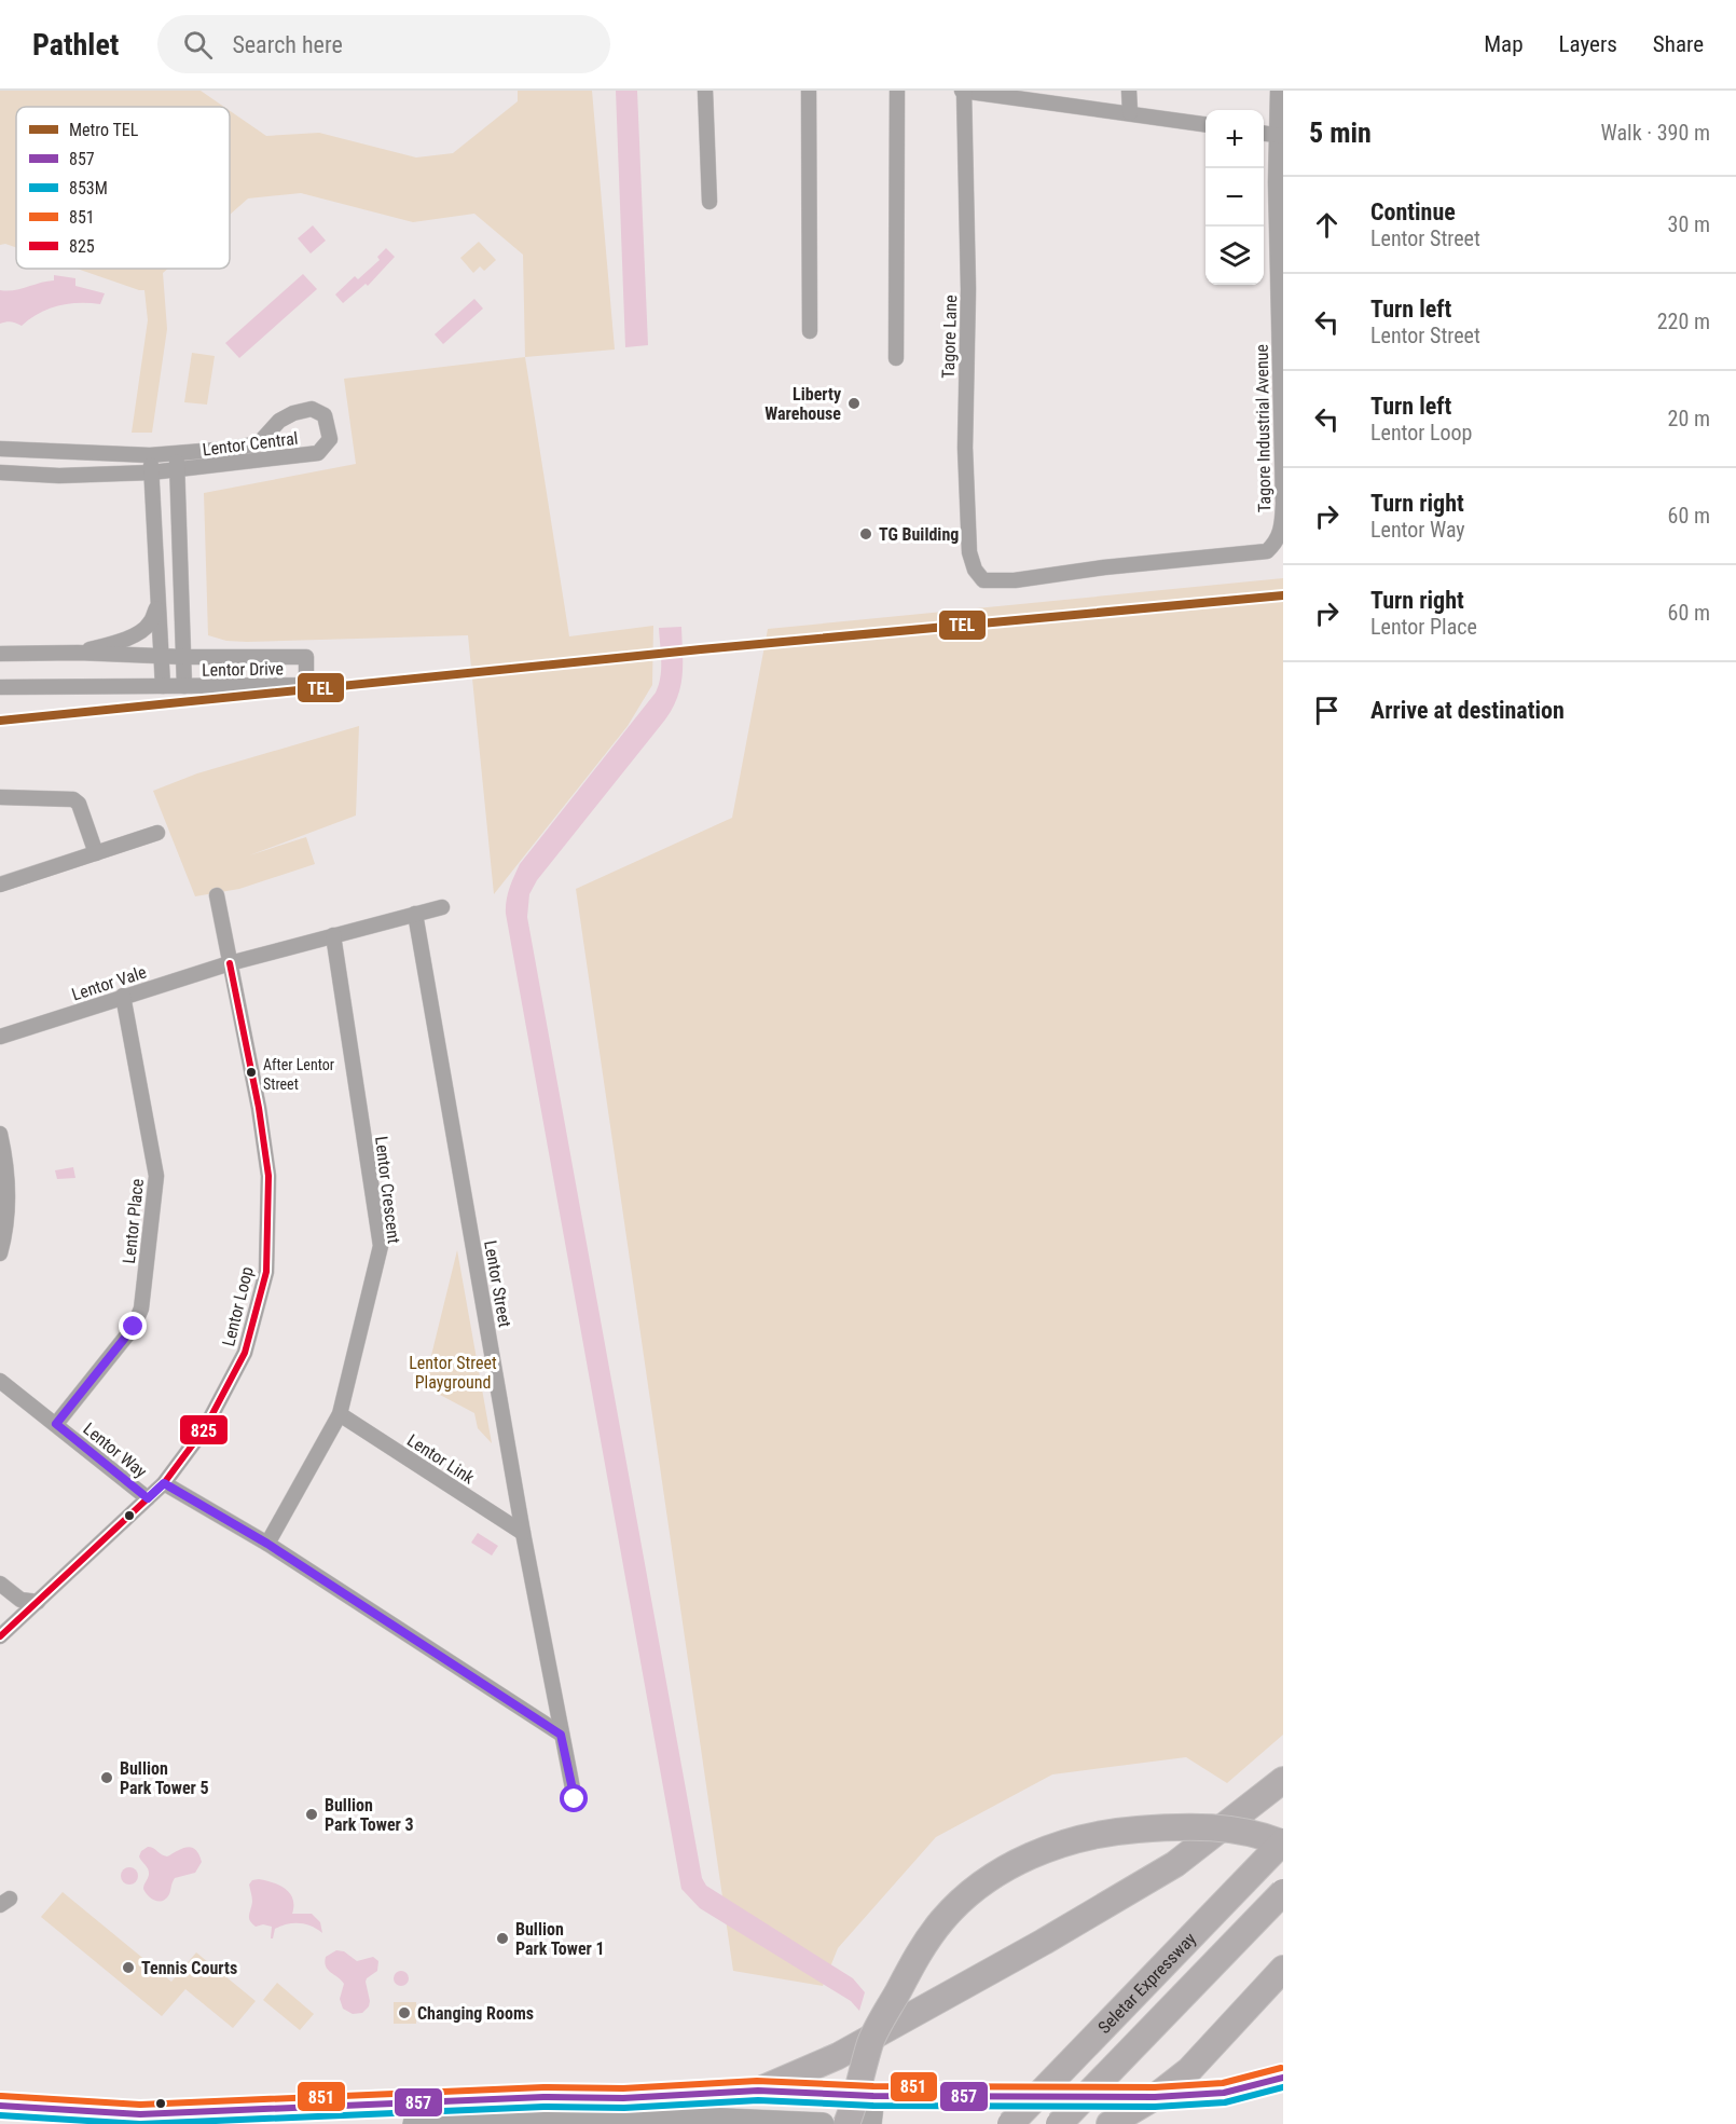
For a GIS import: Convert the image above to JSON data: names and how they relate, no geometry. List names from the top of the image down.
{
  "streets": {
    "highway": ["Seletar Expressway"],
    "street": [
      "Tagore Lane",
      "Tagore Industrial Avenue",
      "Lentor Central",
      "Lentor Drive",
      "Lentor Vale",
      "Lentor Crescent",
      "Lentor Place",
      "Lentor Street",
      "Lentor Loop",
      "Lentor Way",
      "Lentor Link"
    ]
  },
  "crossings": [
    ["Tagore Lane", "Tagore Industrial Avenue"],
    ["Lentor Central", "Lentor Drive"],
    ["Lentor Vale", "Lentor Place"],
    ["Lentor Vale", "Lentor Loop"],
    ["Lentor Crescent", "Lentor Link"],
    ["Lentor Place", "Lentor Way"],
    ["Lentor Street", "Lentor Link"],
    ["Lentor Loop", "Lentor Way"]
  ],
  "parks": ["Lentor Street Playground"],
  "places": [
    "Liberty Warehouse",
    "TG Building",
    "After Lentor Street",
    "Bullion Park Tower 5",
    "Bullion Park Tower 3",
    "Bullion Park Tower 1",
    "Tennis Courts",
    "Changing Rooms"
  ],
  "lines": [
    "metro line TEL",
    "transit line 825",
    "transit line 851",
    "transit line 857",
    "transit line 853M"
  ],
  "legend": [
    "Metro TEL",
    "857",
    "853M",
    "851",
    "825"
  ],
  "page": {
    "header": "Pathlet",
    "search": "Search here",
    "nav": ["Map", "Layers", "Share"],
    "heading": ["5 min", "Walk · 390 m"],
    "map_buttons": ["+", "−"],
    "list": [
      ["Continue", "Lentor Street", "30 m"],
      ["Turn left", "Lentor Street", "220 m"],
      ["Turn left", "Lentor Loop", "20 m"],
      ["Turn right", "Lentor Way", "60 m"],
      ["Turn right", "Lentor Place", "60 m"],
      "Arrive at destination"
    ]
  }
}
